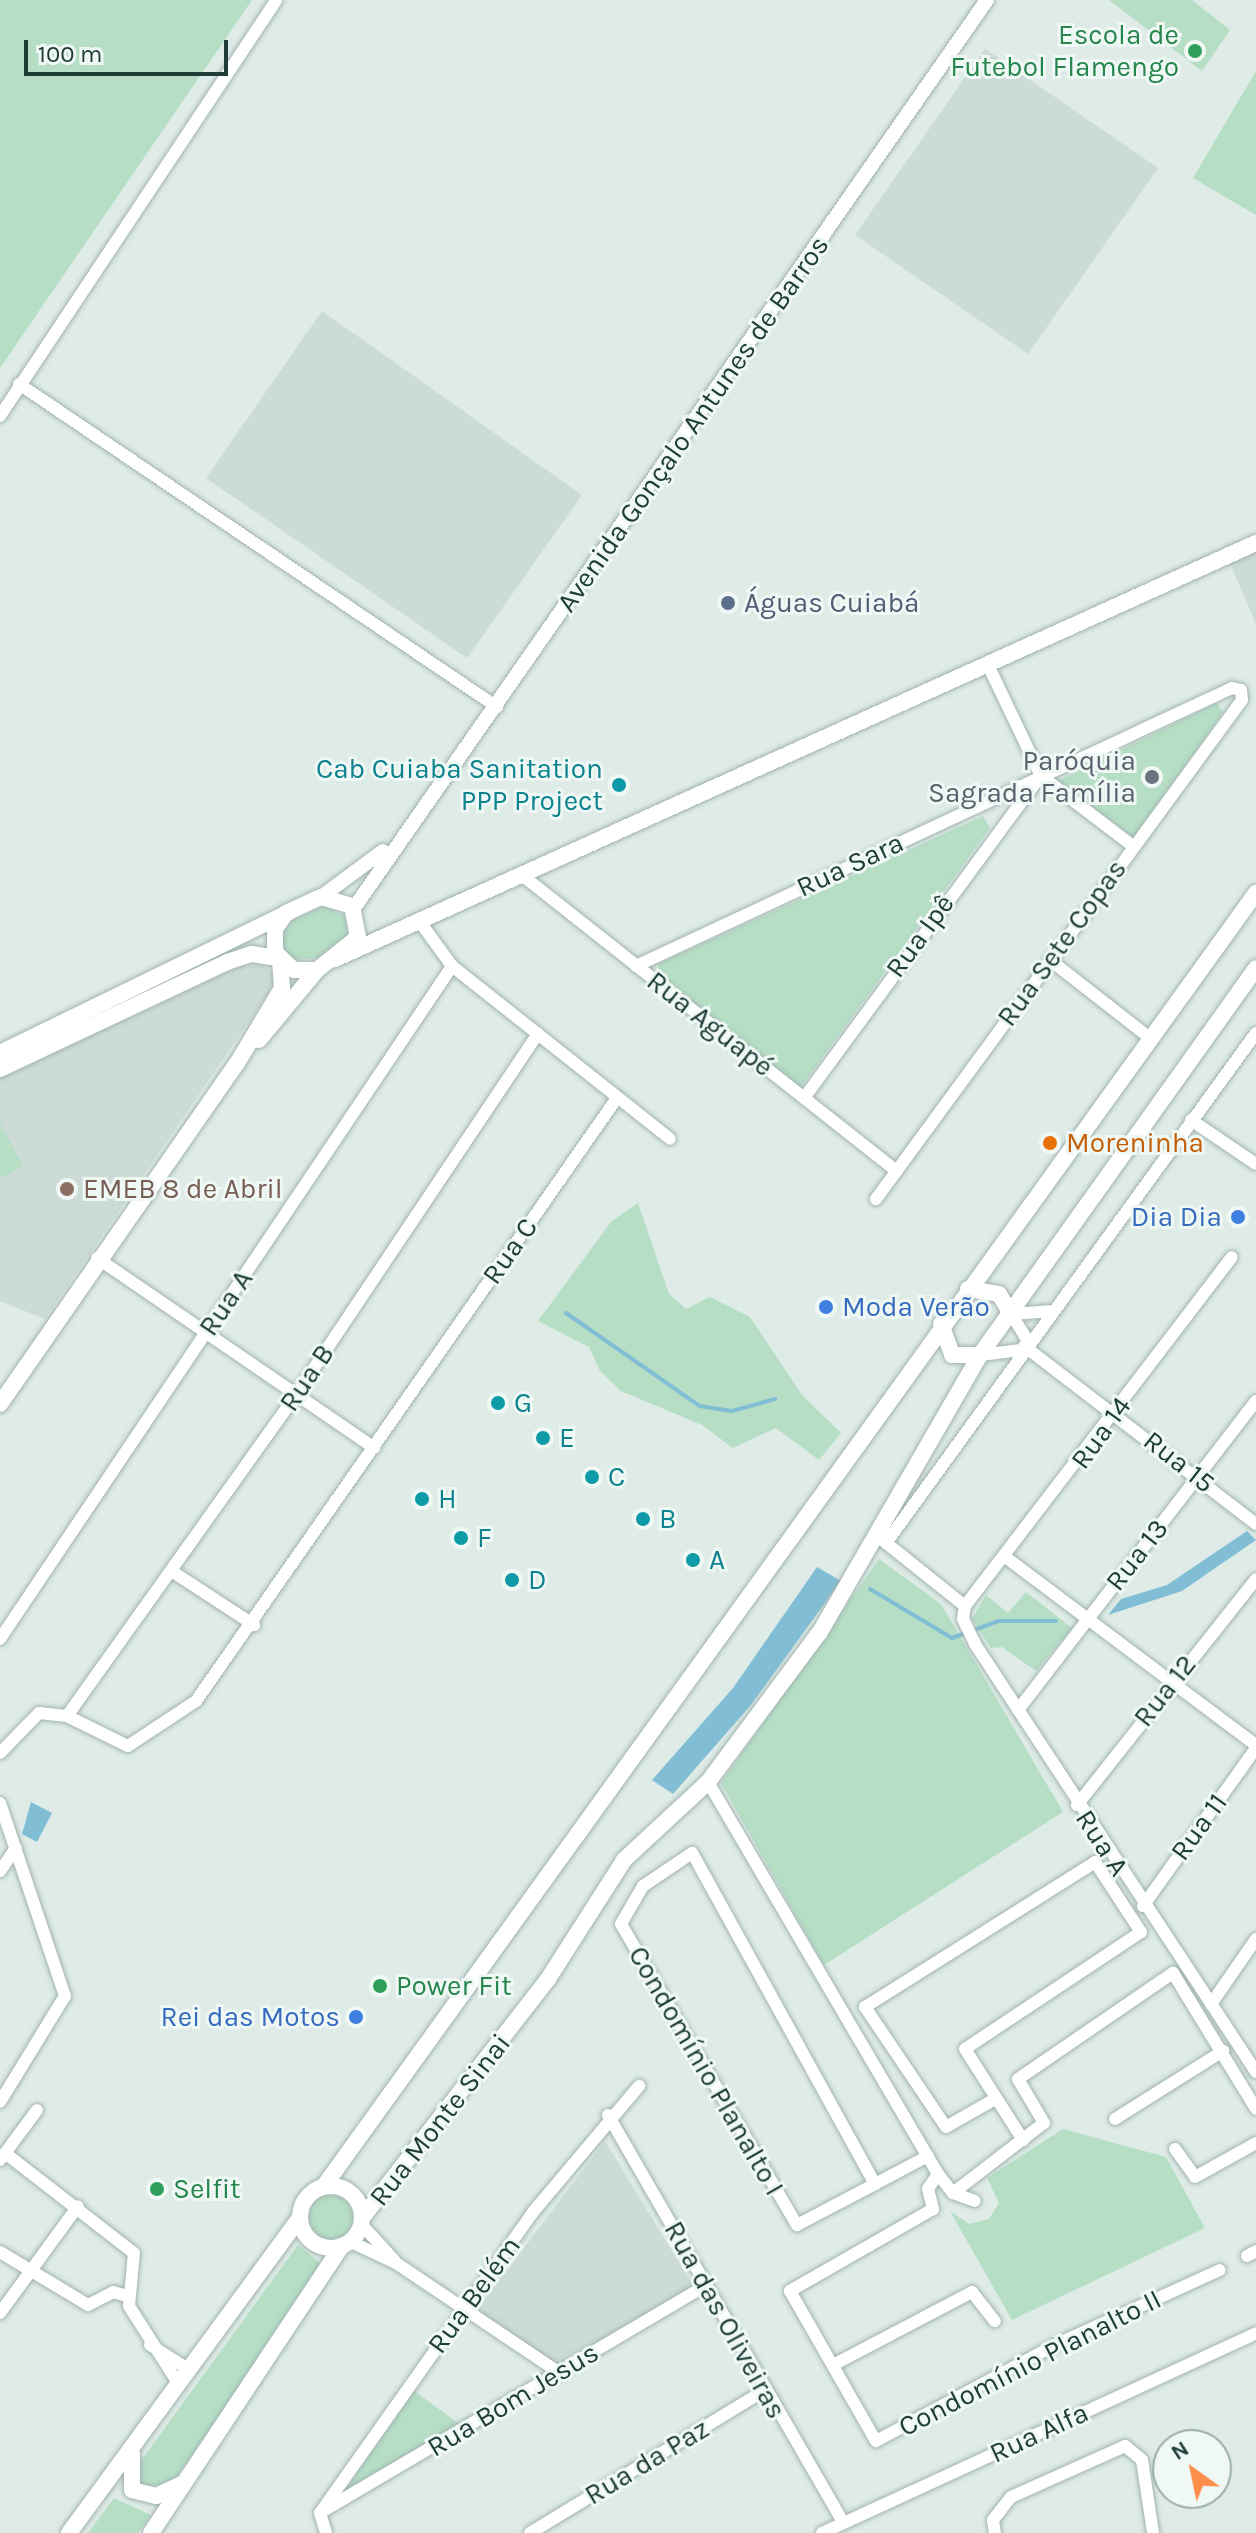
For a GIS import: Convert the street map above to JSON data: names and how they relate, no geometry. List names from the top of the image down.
{
  "streets": {
    "main road": ["Rua Monte Sinai"],
    "street": [
      "Avenida Gonçalo Antunes de Barros",
      "Rua Sara",
      "Rua Ipê",
      "Rua Sete Copas",
      "Rua Aguapé",
      "Rua C",
      "Rua A",
      "Rua B",
      "Rua 14",
      "Rua 15",
      "Rua 13",
      "Rua 12",
      "Rua 11",
      "Condomínio Planalto I",
      "Rua Belém",
      "Rua das Oliveiras",
      "Condomínio Planalto II",
      "Rua Bom Jesus",
      "Rua Alfa",
      "Rua da Paz"
    ]
  },
  "crossings": [
    ["Rua Sara", "Rua Ipê"],
    ["Rua Sara", "Rua Sete Copas"],
    ["Rua Sara", "Rua Aguapé"],
    ["Rua Ipê", "Rua Aguapé"],
    ["Rua Sete Copas", "Rua Aguapé"],
    ["Rua C", "Rua B"],
    ["Rua A", "Rua 14"],
    ["Rua A", "Rua 13"],
    ["Rua A", "Rua 12"],
    ["Rua A", "Rua 11"],
    ["Rua 14", "Rua 15"],
    ["Rua 15", "Rua 13"],
    ["Rua 15", "Rua Monte Sinai"],
    ["Rua Belém", "Rua das Oliveiras"],
    ["Rua Belém", "Rua Bom Jesus"],
    ["Rua das Oliveiras", "Rua Bom Jesus"],
    ["Rua das Oliveiras", "Rua Alfa"],
    ["Rua das Oliveiras", "Rua da Paz"]
  ],
  "places": [
    "Escola de Futebol Flamengo",
    "Águas Cuiabá",
    "Paróquia Sagrada Família",
    "Cab Cuiaba Sanitation PPP Project",
    "Moreninha",
    "EMEB 8 de Abril",
    "Dia Dia",
    "Moda Verão",
    "G",
    "E",
    "C",
    "H",
    "B",
    "F",
    "A",
    "D",
    "Power Fit",
    "Rei das Motos",
    "Selfit"
  ],
  "scale_bar": "100 m",
  "north": "top left"
}
